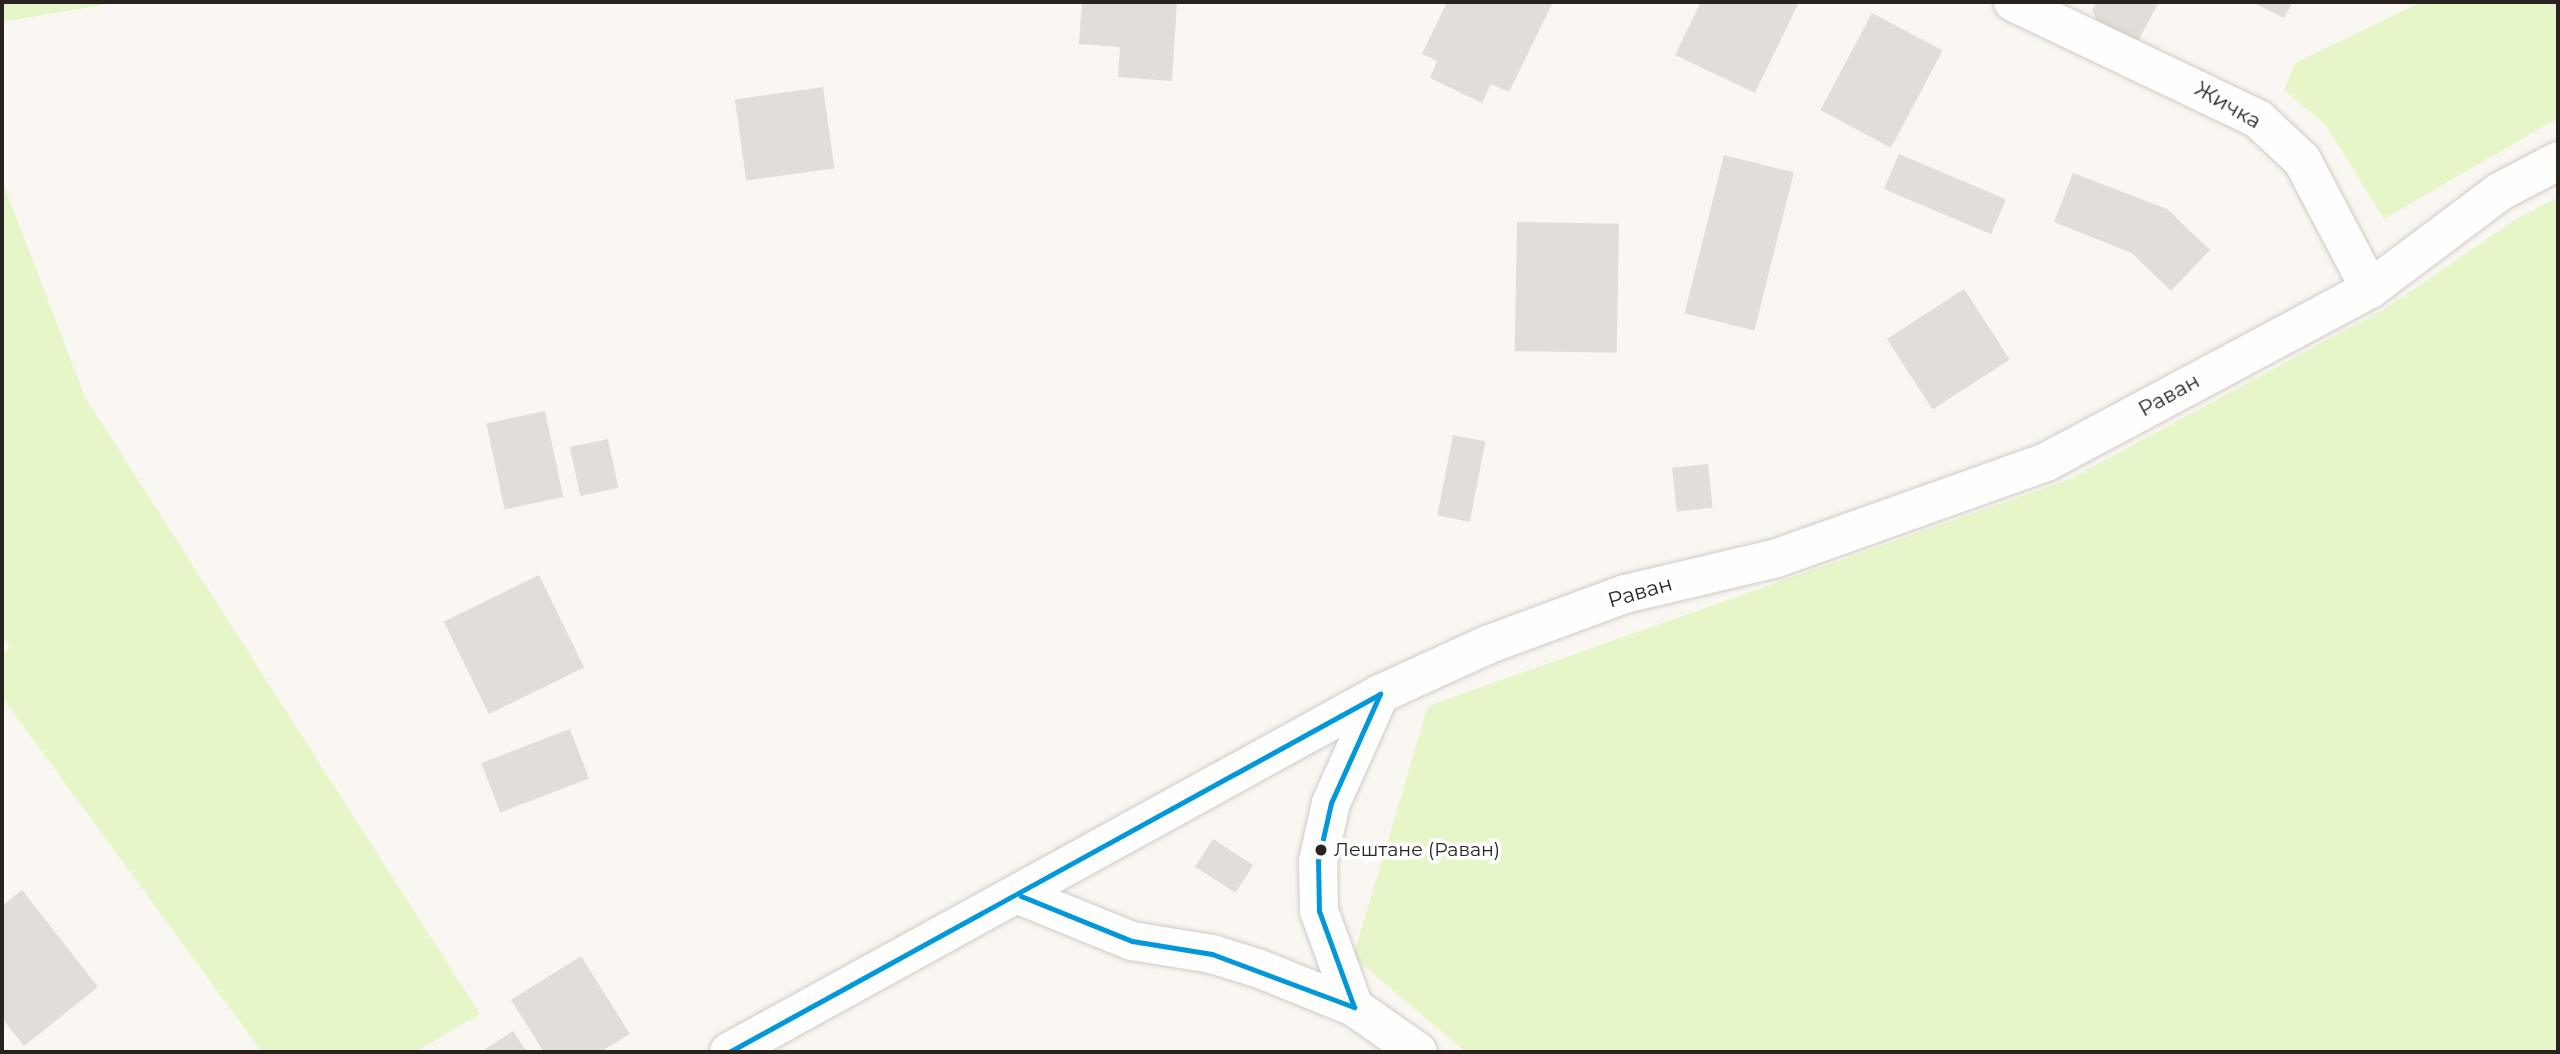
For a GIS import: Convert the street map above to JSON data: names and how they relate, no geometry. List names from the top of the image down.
{
  "streets": {
    "street": ["Жичка", "Раван"]
  },
  "crossings": [
    ["Жичка", "Раван"]
  ],
  "places": ["Лештане (Раван)"]
}
